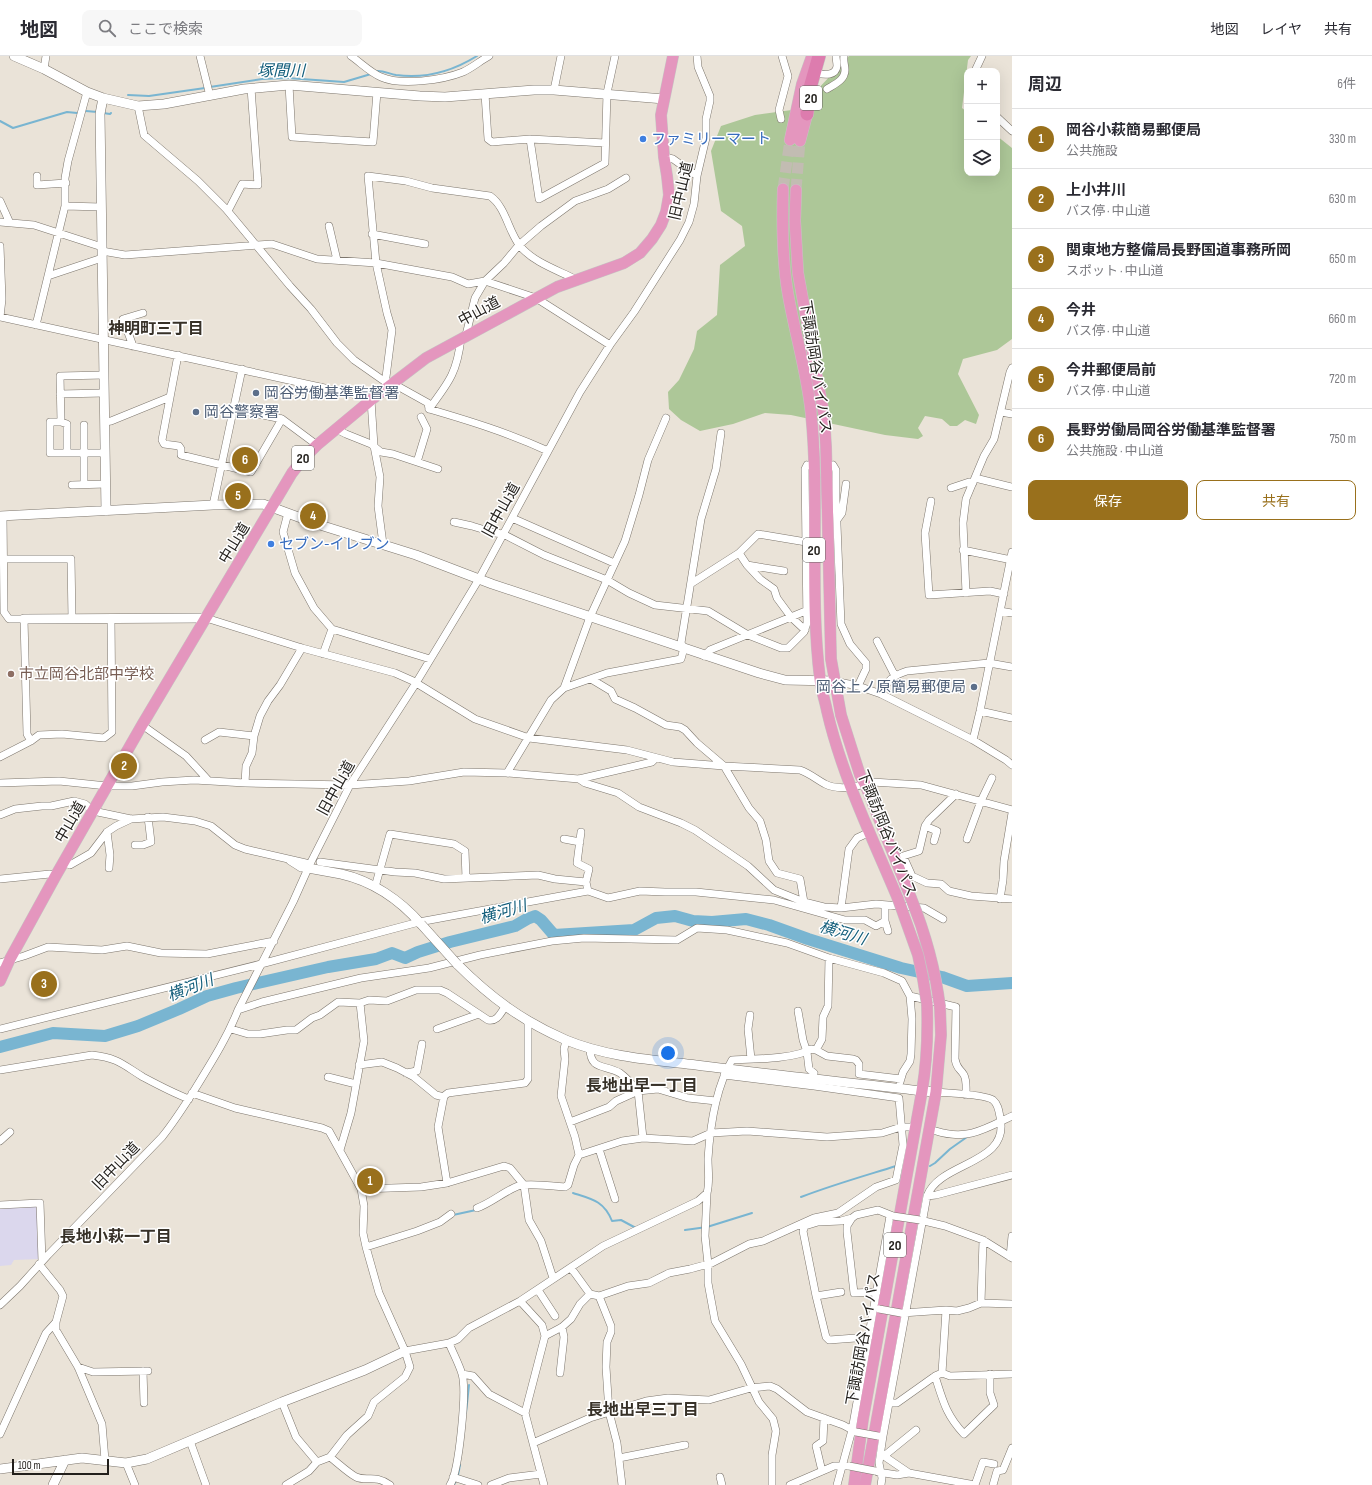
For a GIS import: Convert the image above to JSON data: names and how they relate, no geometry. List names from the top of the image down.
{
  "streets": {
    "highway": ["20", "中山道", "下諏訪岡谷バイパス"],
    "street": ["旧中山道"]
  },
  "districts": [
    "神明町三丁目",
    "長地出早一丁目",
    "長地小萩一丁目",
    "長地出早三丁目"
  ],
  "water": ["塚間川", "横河川"],
  "places": [
    "ファミリーマート",
    "岡谷労働基準監督署",
    "岡谷警察署",
    "セブン-イレブン",
    "市立岡谷北部中学校",
    "岡谷上ノ原簡易郵便局"
  ],
  "scale_bar": "100 m",
  "page": {
    "header": "地図",
    "search": "ここで検索",
    "nav": ["地図", "レイヤ", "共有"],
    "heading": ["周辺", "6件"],
    "map_buttons": ["+", "−"],
    "list": [
      {
        "mark": "1",
        "name": "岡谷小萩簡易郵便局",
        "note": "公共施設",
        "value": "330 m"
      },
      {
        "mark": "2",
        "name": "上小井川",
        "note": "バス停 · 中山道",
        "value": "630 m"
      },
      {
        "mark": "3",
        "name": "関東地方整備局長野国道事務所岡",
        "note": "スポット · 中山道",
        "value": "650 m"
      },
      {
        "mark": "4",
        "name": "今井",
        "note": "バス停 · 中山道",
        "value": "660 m"
      },
      {
        "mark": "5",
        "name": "今井郵便局前",
        "note": "バス停 · 中山道",
        "value": "720 m"
      },
      {
        "mark": "6",
        "name": "長野労働局岡谷労働基準監督署",
        "note": "公共施設 · 中山道",
        "value": "750 m"
      }
    ],
    "pins": [
      "6",
      "5",
      "4",
      "2",
      "3",
      "1"
    ],
    "buttons": ["保存", "共有"],
    "scale": "100 m"
  }
}
